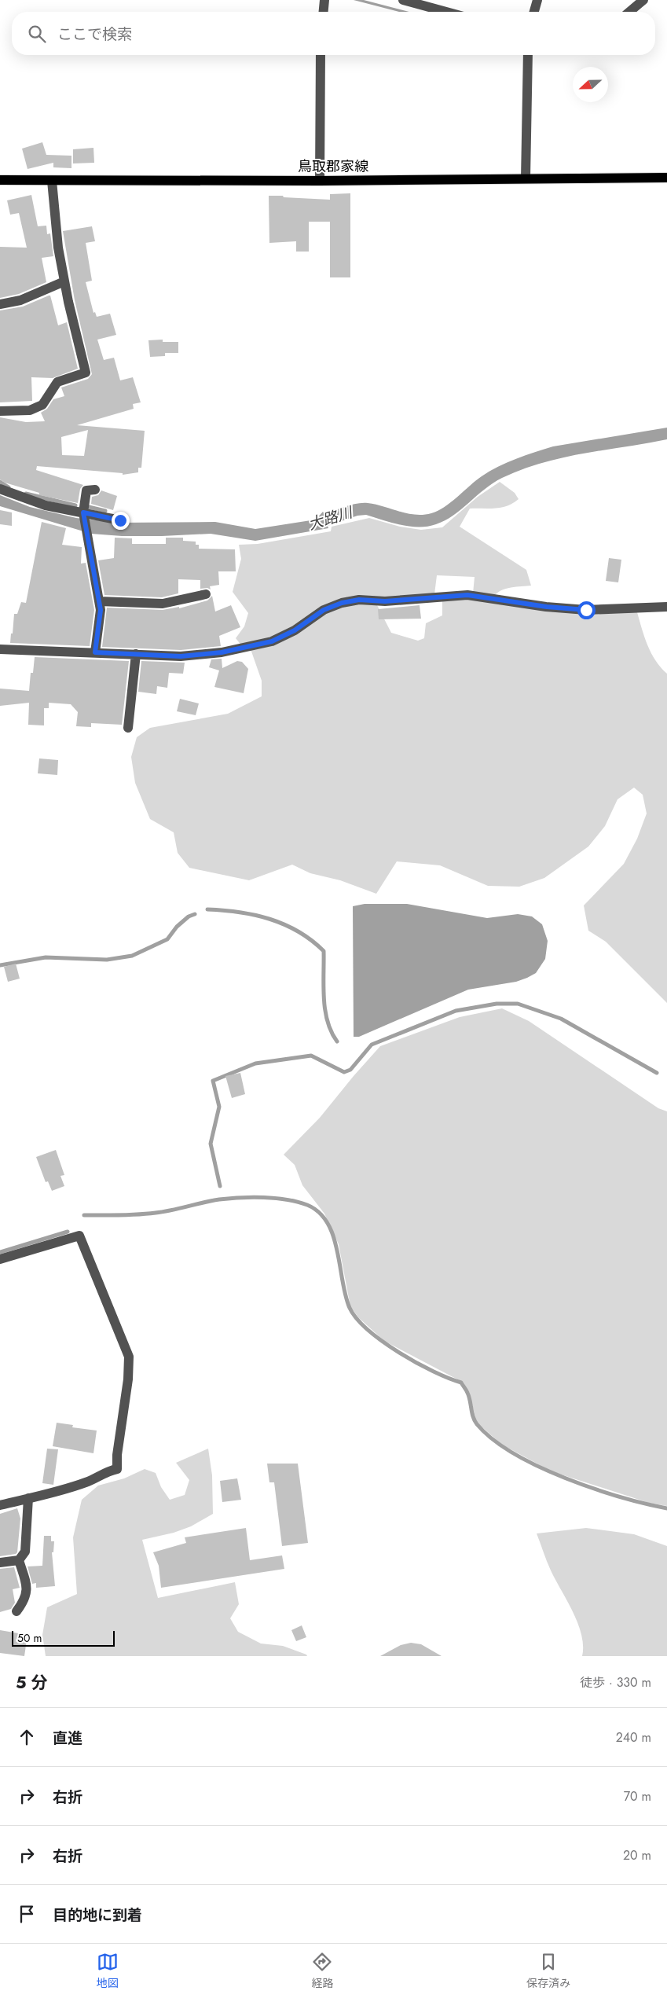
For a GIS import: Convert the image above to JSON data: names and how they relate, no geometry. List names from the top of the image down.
{
  "streets": {
    "main road": ["鳥取郡家線"]
  },
  "water": ["大路川"],
  "scale_bar": "50 m",
  "north": "left",
  "page": {
    "search": "ここで検索",
    "scale": "50 m",
    "heading": ["5 分", "徒歩 · 330 m"],
    "list": [
      ["直進", "240 m"],
      ["右折", "70 m"],
      ["右折", "20 m"],
      "目的地に到着"
    ],
    "nav": ["地図", "経路", "保存済み"]
  }
}
